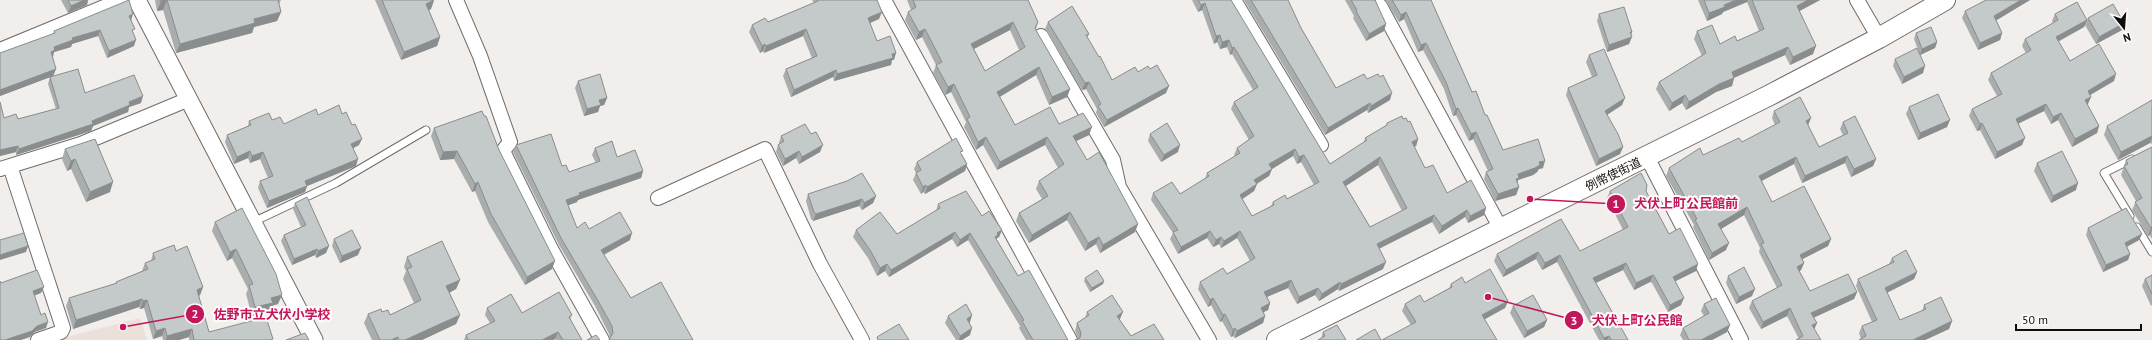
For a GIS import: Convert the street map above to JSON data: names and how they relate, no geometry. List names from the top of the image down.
{
  "streets": {
    "main road": ["例幣使街道"]
  },
  "places": ["犬伏上町公民館前", "犬伏上町公民館", "佐野市立犬伏小学校"],
  "scale_bar": "50 m",
  "north": "bottom"
}
